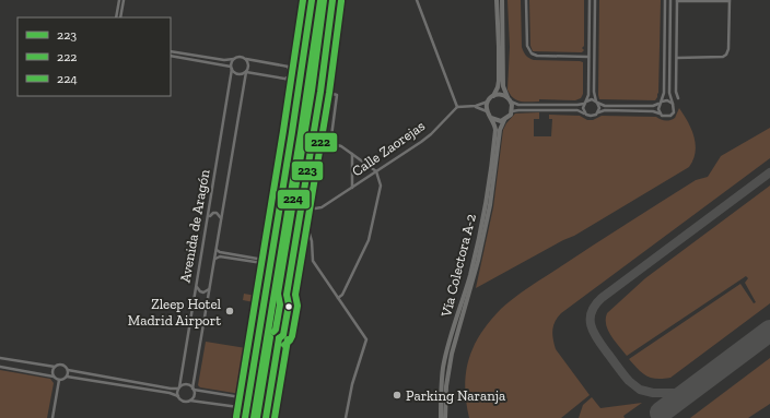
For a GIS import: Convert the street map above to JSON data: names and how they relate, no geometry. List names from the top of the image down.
{
  "streets": {
    "main road": ["Vía Colectora A-2"],
    "street": ["Calle Zaorejas", "Avenida de Aragón"]
  },
  "places": ["Zleep Hotel Madrid Airport", "Parking Naranja"],
  "lines": ["transit line 223", "transit line 224", "transit line 222"],
  "legend": ["223", "222", "224"]
}
